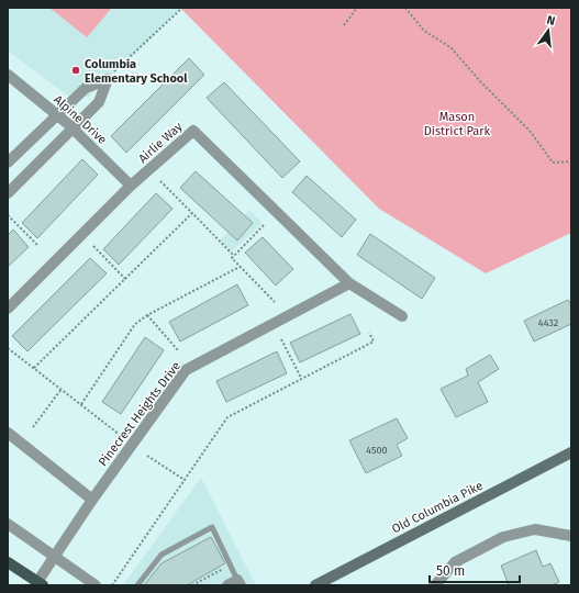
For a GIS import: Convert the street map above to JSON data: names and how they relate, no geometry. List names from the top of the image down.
{
  "streets": {
    "street": [
      "Alpine Drive",
      "Airlie Way",
      "Pinecrest Heights Drive",
      "Old Columbia Pike"
    ]
  },
  "crossings": [
    ["Alpine Drive", "Airlie Way"],
    ["Airlie Way", "Pinecrest Heights Drive"]
  ],
  "parks": ["Mason District Park"],
  "places": ["Columbia Elementary School"],
  "house_numbers": ["4432", "4500"],
  "scale_bar": "50 m",
  "north": "top"
}
